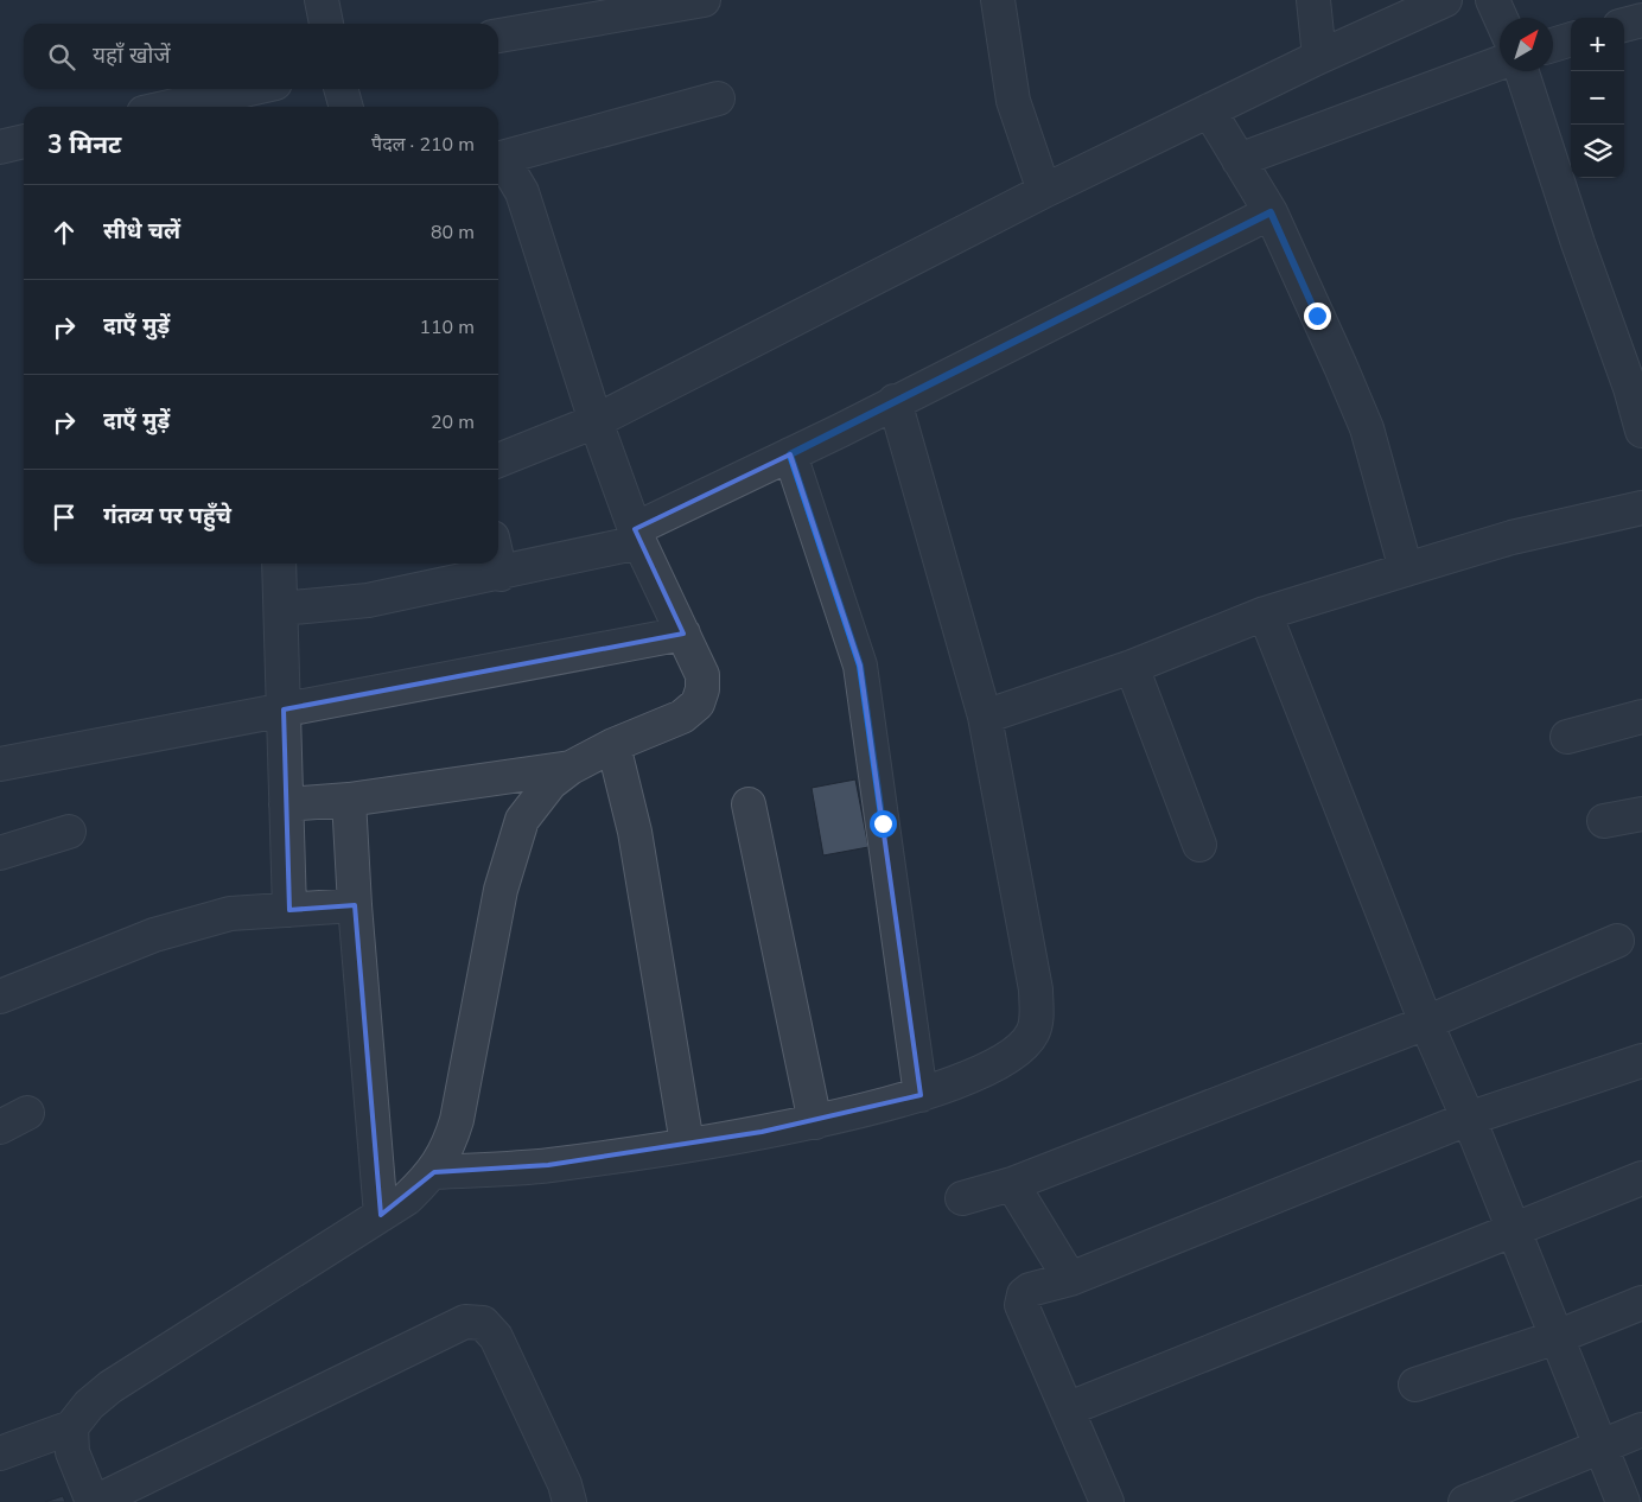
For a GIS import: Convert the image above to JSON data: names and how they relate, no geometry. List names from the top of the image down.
{
  "north": "top right",
  "page": {
    "map_buttons": ["+", "−"],
    "search": "यहाँ खोजें",
    "heading": ["3 मिनट", "पैदल · 210 m"],
    "list": [
      ["सीधे चलें", "80 m"],
      ["दाएँ मुड़ें", "110 m"],
      ["दाएँ मुड़ें", "20 m"],
      "गंतव्य पर पहुँचे"
    ]
  }
}
